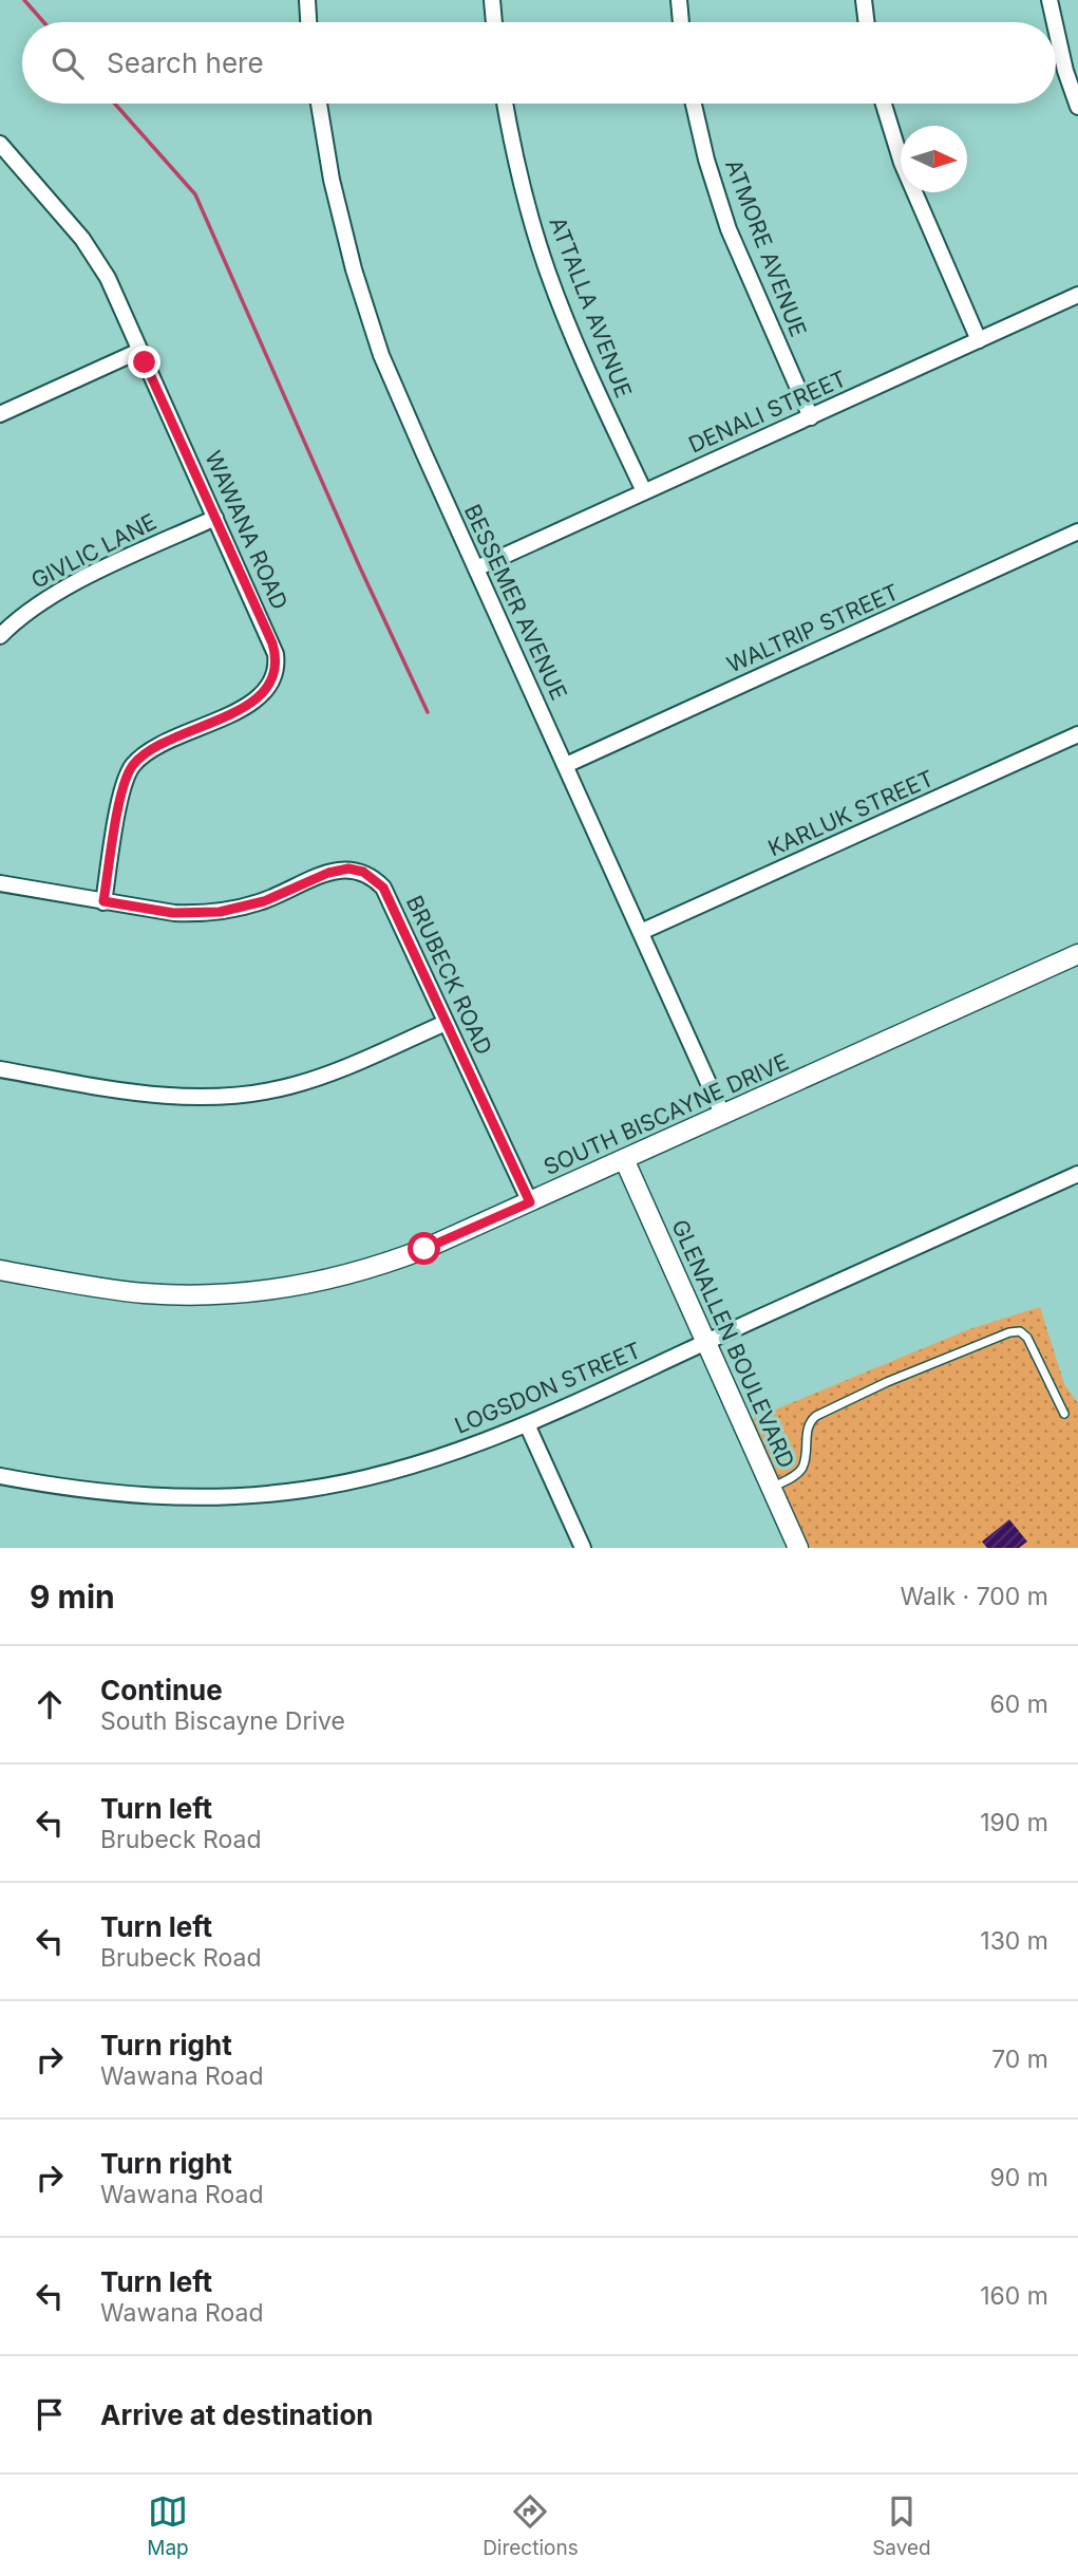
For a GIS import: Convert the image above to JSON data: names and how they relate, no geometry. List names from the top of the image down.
{
  "streets": {
    "street": [
      "ATMORE AVENUE",
      "ATTALLA AVENUE",
      "DENALI STREET",
      "WAWANA ROAD",
      "GIVLIC LANE",
      "BESSEMER AVENUE",
      "WALTRIP STREET",
      "KARLUK STREET",
      "BRUBECK ROAD",
      "SOUTH BISCAYNE DRIVE",
      "GLENALLEN BOULEVARD",
      "LOGSDON STREET"
    ]
  },
  "crossings": [
    ["ATMORE AVENUE", "DENALI STREET"],
    ["ATTALLA AVENUE", "DENALI STREET"],
    ["DENALI STREET", "BESSEMER AVENUE"],
    ["WAWANA ROAD", "GIVLIC LANE"],
    ["WAWANA ROAD", "BRUBECK ROAD"],
    ["BESSEMER AVENUE", "WALTRIP STREET"],
    ["BESSEMER AVENUE", "KARLUK STREET"],
    ["BESSEMER AVENUE", "SOUTH BISCAYNE DRIVE"],
    ["BRUBECK ROAD", "SOUTH BISCAYNE DRIVE"],
    ["SOUTH BISCAYNE DRIVE", "GLENALLEN BOULEVARD"],
    ["GLENALLEN BOULEVARD", "LOGSDON STREET"]
  ],
  "north": "right",
  "page": {
    "search": "Search here",
    "heading": ["9 min", "Walk · 700 m"],
    "list": [
      ["Continue", "South Biscayne Drive", "60 m"],
      ["Turn left", "Brubeck Road", "190 m"],
      ["Turn left", "Brubeck Road", "130 m"],
      ["Turn right", "Wawana Road", "70 m"],
      ["Turn right", "Wawana Road", "90 m"],
      ["Turn left", "Wawana Road", "160 m"],
      "Arrive at destination"
    ],
    "nav": ["Map", "Directions", "Saved"]
  }
}
